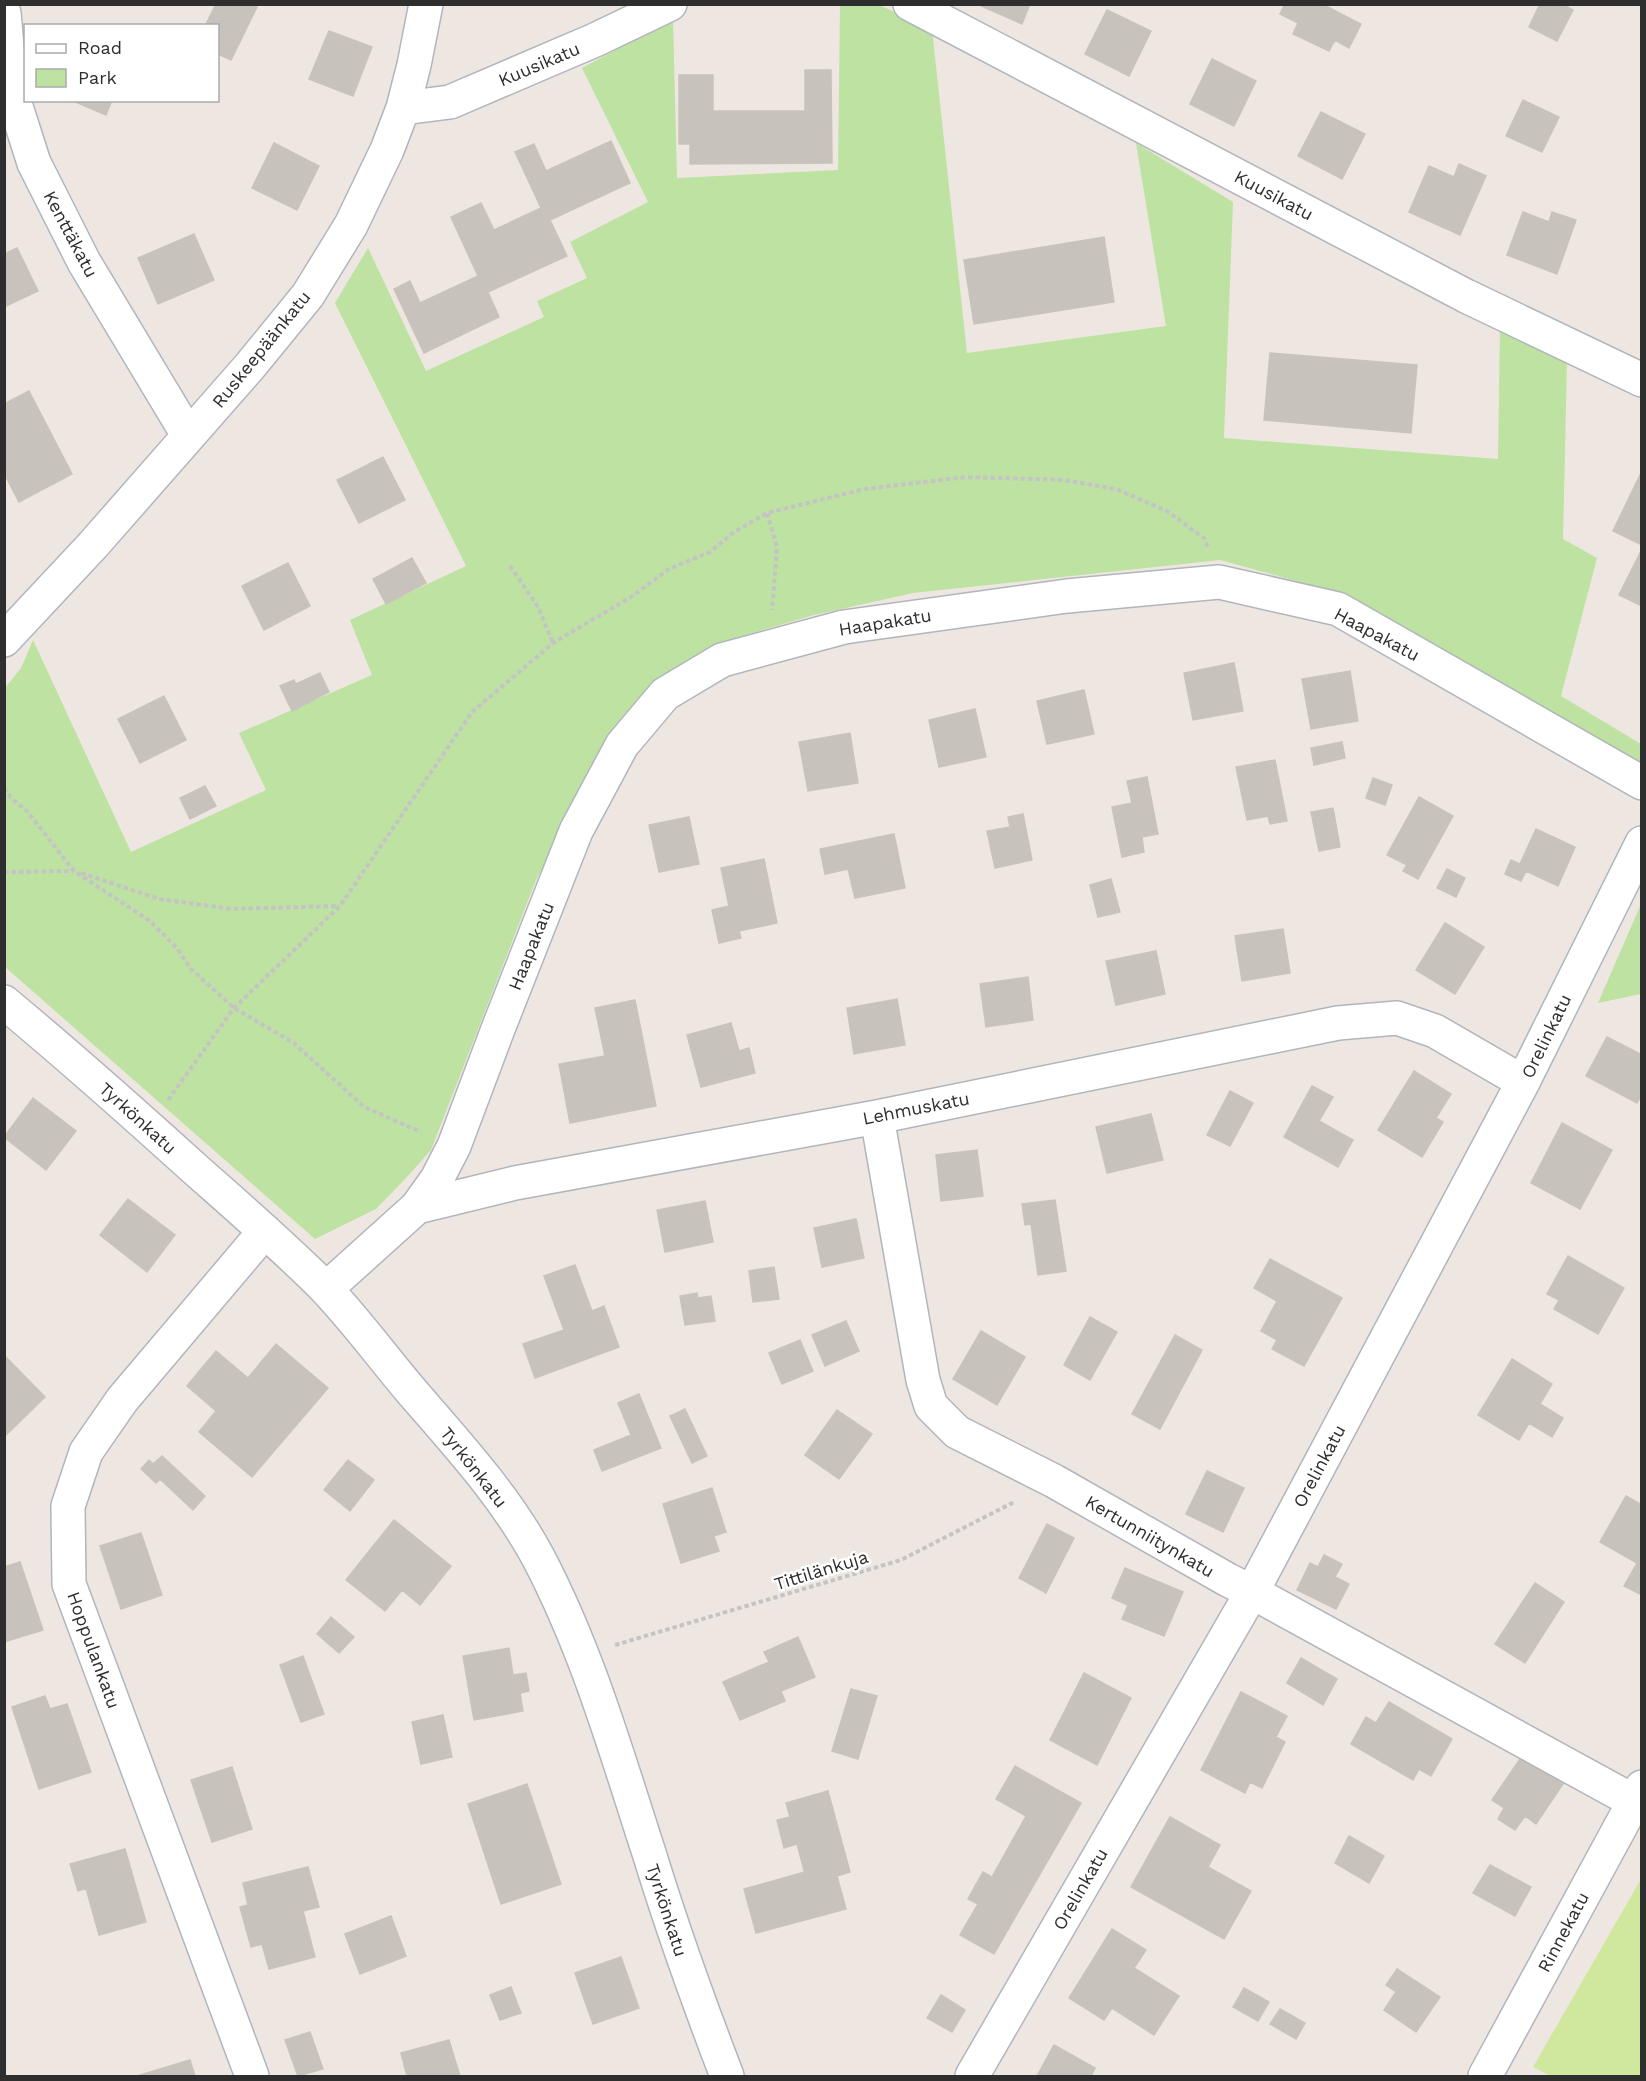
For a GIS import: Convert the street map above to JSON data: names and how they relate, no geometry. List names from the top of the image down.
{
  "streets": {
    "street": [
      "Kuusikatu",
      "Kenttäkatu",
      "Ruskeepäänkatu",
      "Haapakatu",
      "Orelinkatu",
      "Lehmuskatu",
      "Tyrkönkatu",
      "Kertunniitynkatu",
      "Hoppulankatu",
      "Rinnekatu"
    ],
    "path": ["Tittilänkuja"]
  },
  "crossings": [
    ["Kuusikatu", "Ruskeepäänkatu"],
    ["Kenttäkatu", "Ruskeepäänkatu"],
    ["Haapakatu", "Lehmuskatu"],
    ["Orelinkatu", "Lehmuskatu"],
    ["Orelinkatu", "Kertunniitynkatu"],
    ["Lehmuskatu", "Tyrkönkatu"],
    ["Lehmuskatu", "Kertunniitynkatu"],
    ["Tyrkönkatu", "Tittilänkuja"],
    ["Tyrkönkatu", "Hoppulankatu"],
    ["Kertunniitynkatu", "Tittilänkuja"],
    ["Kertunniitynkatu", "Rinnekatu"]
  ],
  "legend": ["Road", "Park"]
}
